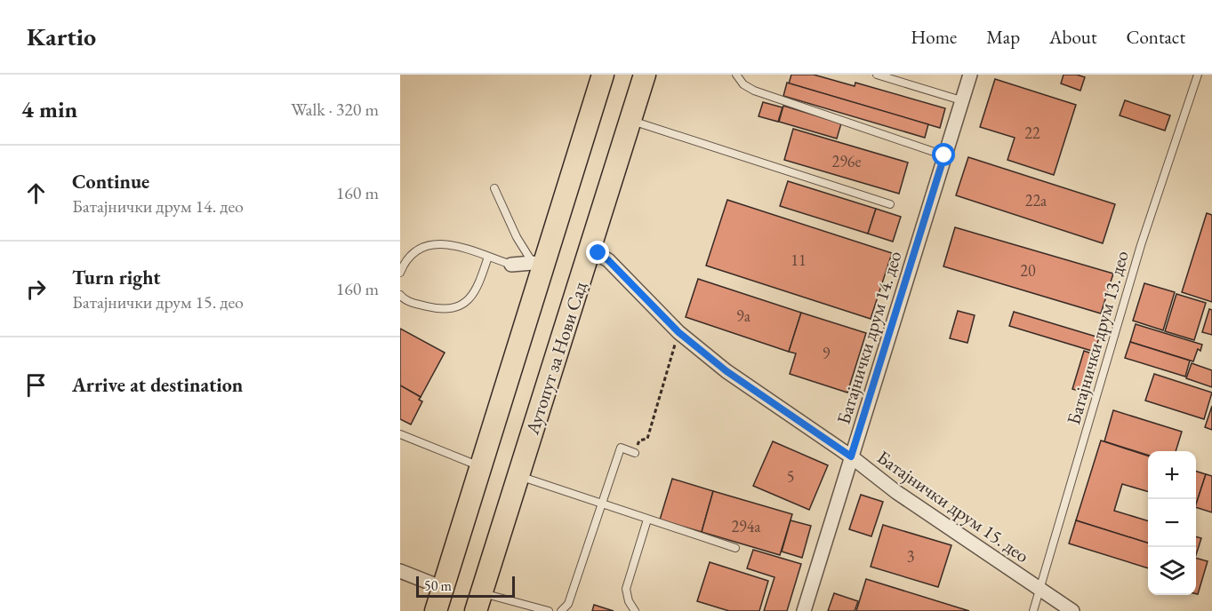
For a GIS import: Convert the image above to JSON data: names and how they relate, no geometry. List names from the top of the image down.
{
  "streets": {
    "main road": ["Аутопут за Нови Сад"],
    "street": ["Батајнички друм 14. део", "Батајнички друм 15. део"],
    "lane": ["Батајнички друм 13. део"]
  },
  "crossings": [
    ["Батајнички друм 14. део", "Батајнички друм 15. део"],
    ["Батајнички друм 13. део", "Батајнички друм 15. део"],
    ["Аутопут за Нови Сад", "Батајнички друм 15. део"]
  ],
  "house_numbers": [
    "22",
    "296e",
    "22a",
    "11",
    "20",
    "9a",
    "9",
    "5",
    "294a",
    "3"
  ],
  "scale_bar": "50 m",
  "page": {
    "header": "Kartio",
    "nav": [
      "Home",
      "Map",
      "About",
      "Contact"
    ],
    "heading": ["4 min", "Walk · 320 m"],
    "list": [
      ["Continue", "Батајнички друм 14. део", "160 m"],
      ["Turn right", "Батајнички друм 15. део", "160 m"],
      "Arrive at destination"
    ],
    "map_buttons": ["+", "−"],
    "scale": "50 m"
  }
}
